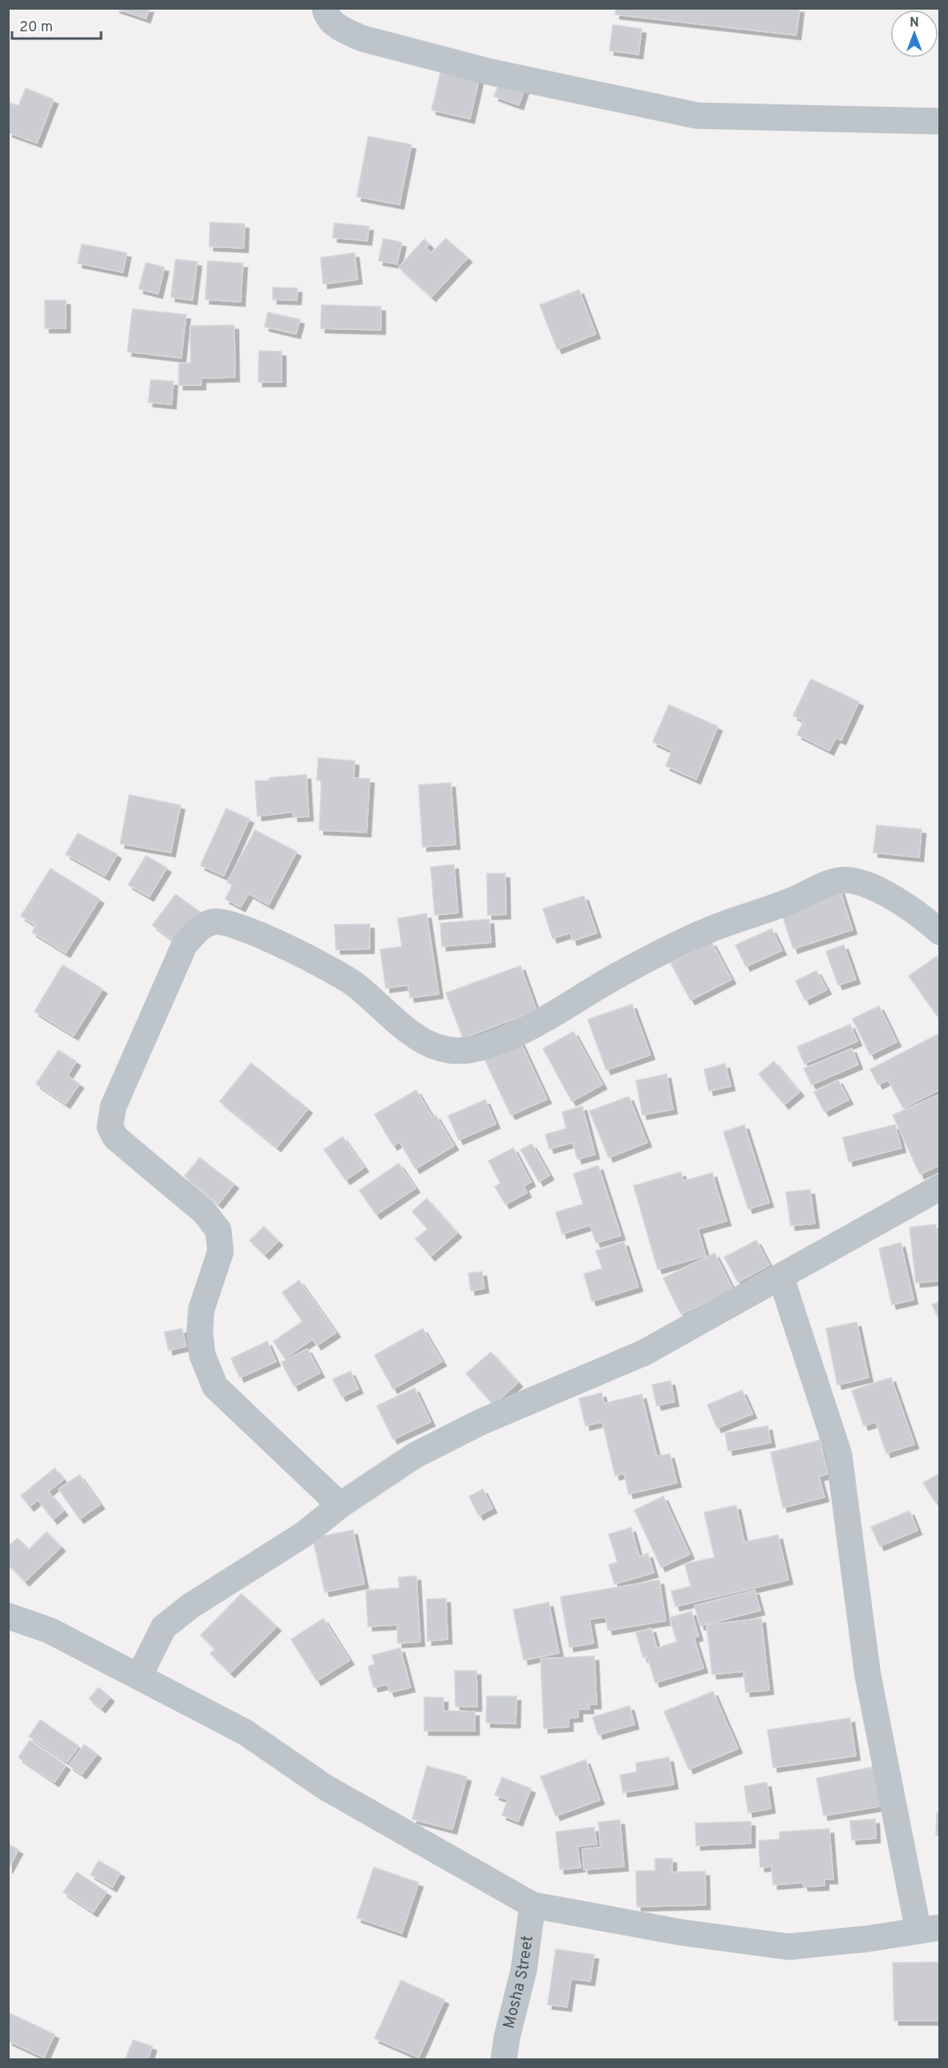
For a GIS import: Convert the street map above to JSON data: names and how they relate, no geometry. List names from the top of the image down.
{
  "streets": {
    "street": ["Mosha Street"]
  },
  "scale_bar": "20 m",
  "north": "top"
}
